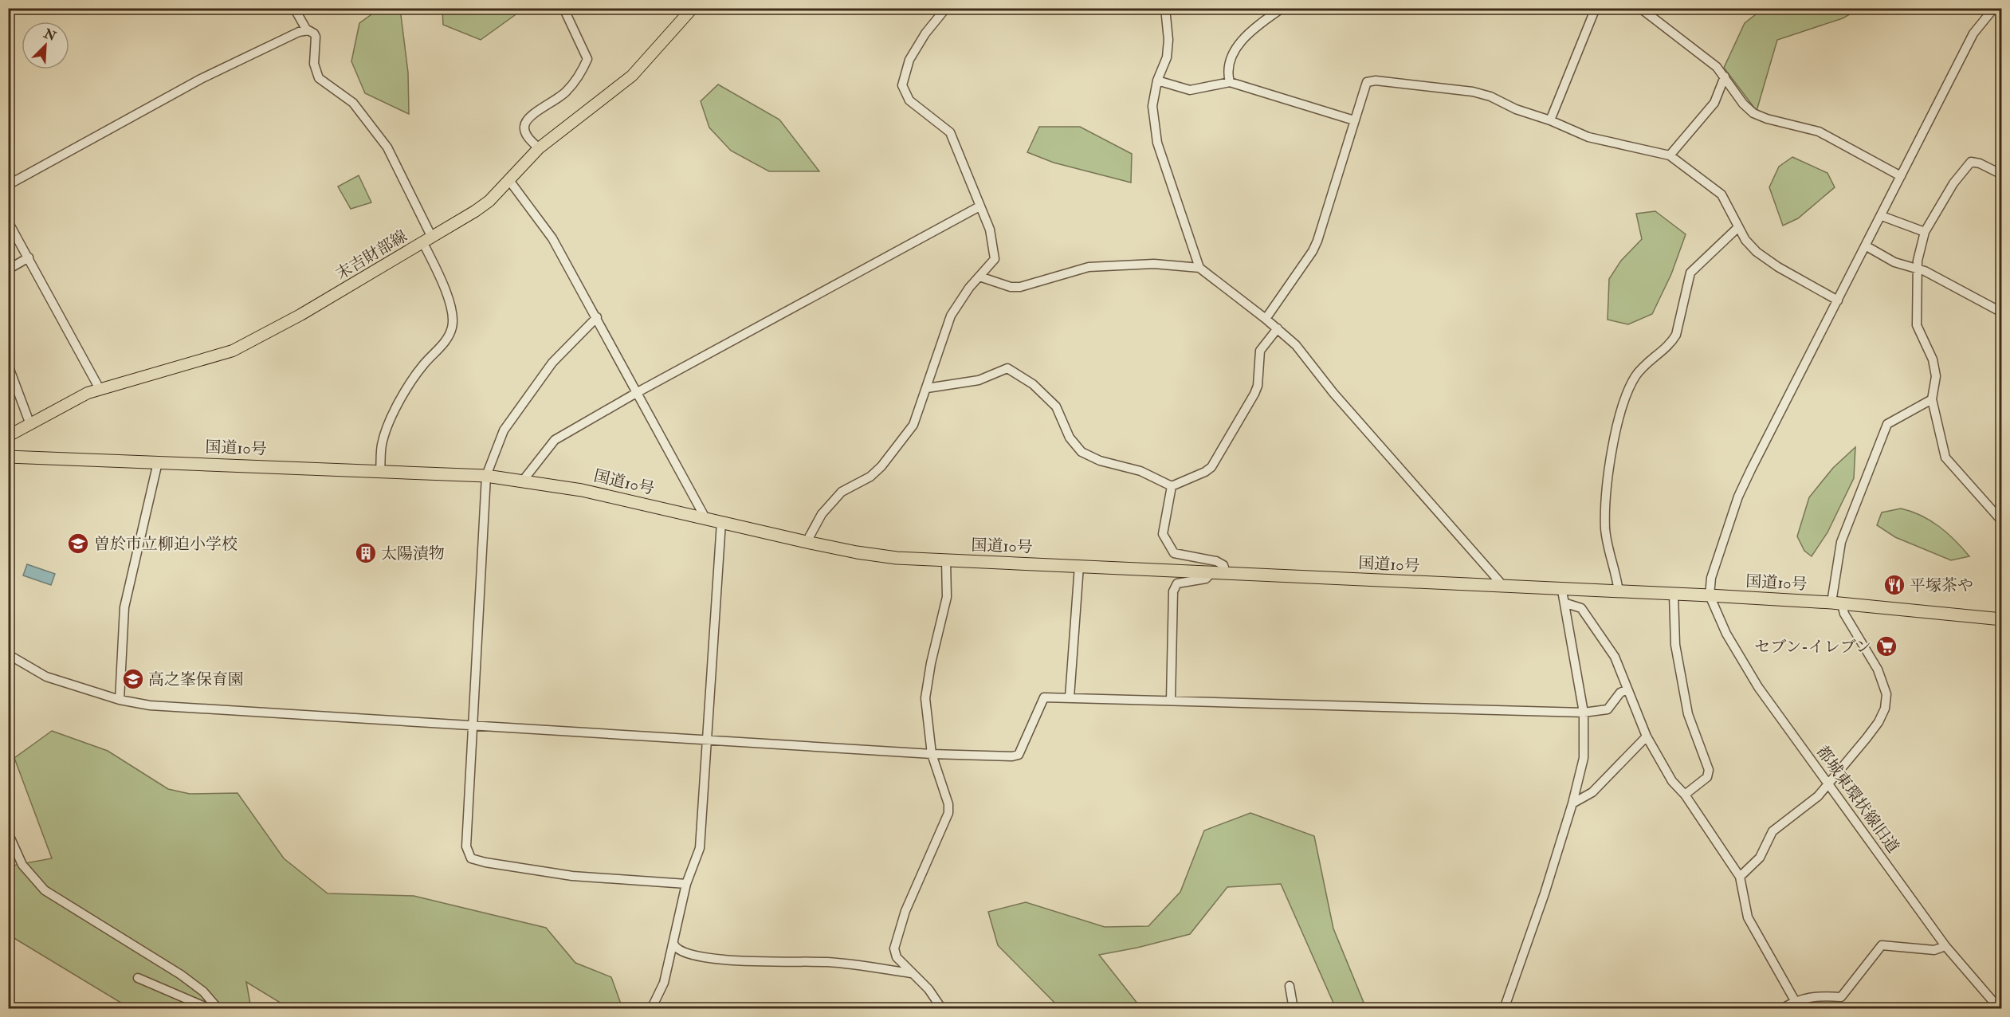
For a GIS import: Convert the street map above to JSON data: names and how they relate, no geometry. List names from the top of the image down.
{
  "streets": {
    "highway": ["国道10号"],
    "main road": ["末吉財部線"],
    "street": ["都城東環状線旧道"]
  },
  "crossings": [
    ["国道10号", "都城東環状線旧道"]
  ],
  "places": {
    "school or university": ["曽於市立柳迫小学校", "高之峯保育園"],
    "building": ["太陽漬物"],
    "restaurant": ["平塚茶や"],
    "supermarket": ["セブン-イレブン"]
  },
  "north": "top right"
}
